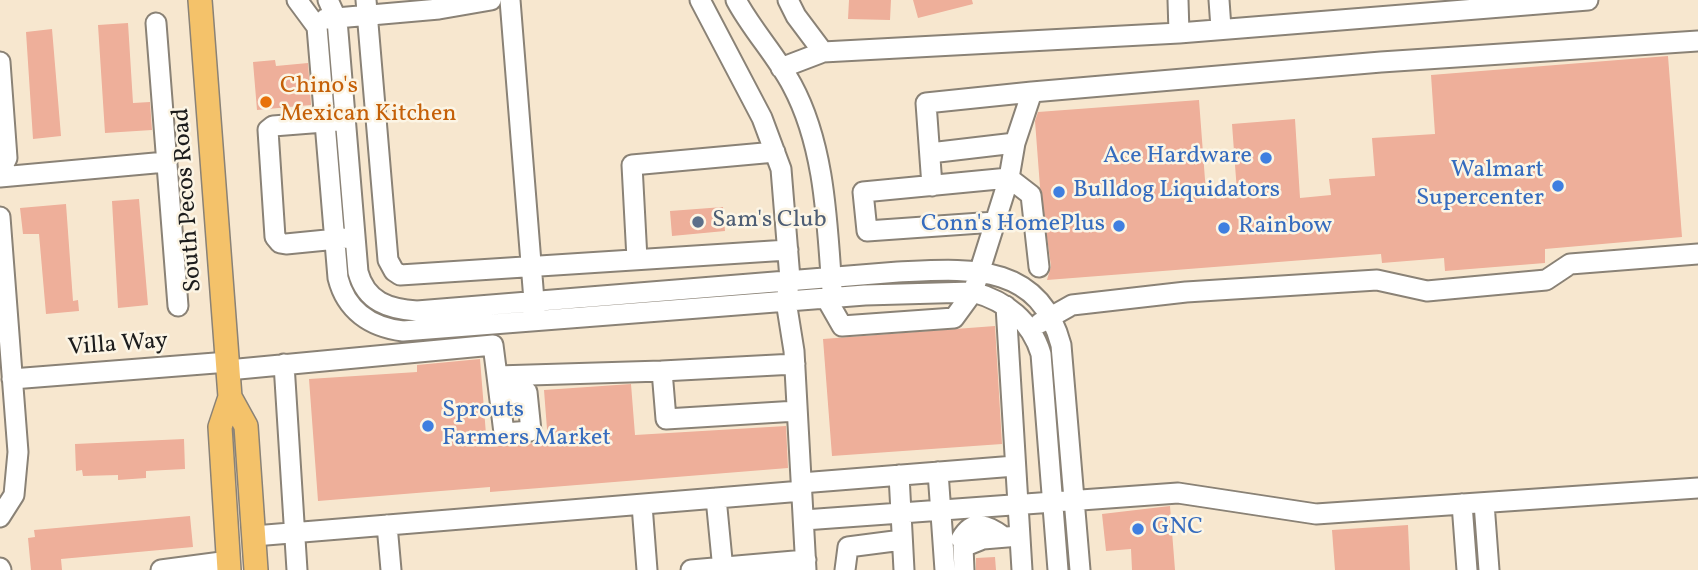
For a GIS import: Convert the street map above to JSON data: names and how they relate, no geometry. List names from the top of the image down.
{
  "streets": {
    "main road": ["South Pecos Road"],
    "street": ["Villa Way"]
  },
  "crossings": [
    ["South Pecos Road", "Villa Way"]
  ],
  "places": [
    "Chino's Mexican Kitchen",
    "Ace Hardware",
    "Walmart Supercenter",
    "Bulldog Liquidators",
    "Sam's Club",
    "Conn's HomePlus",
    "Rainbow",
    "Sprouts Farmers Market",
    "GNC"
  ]
}
